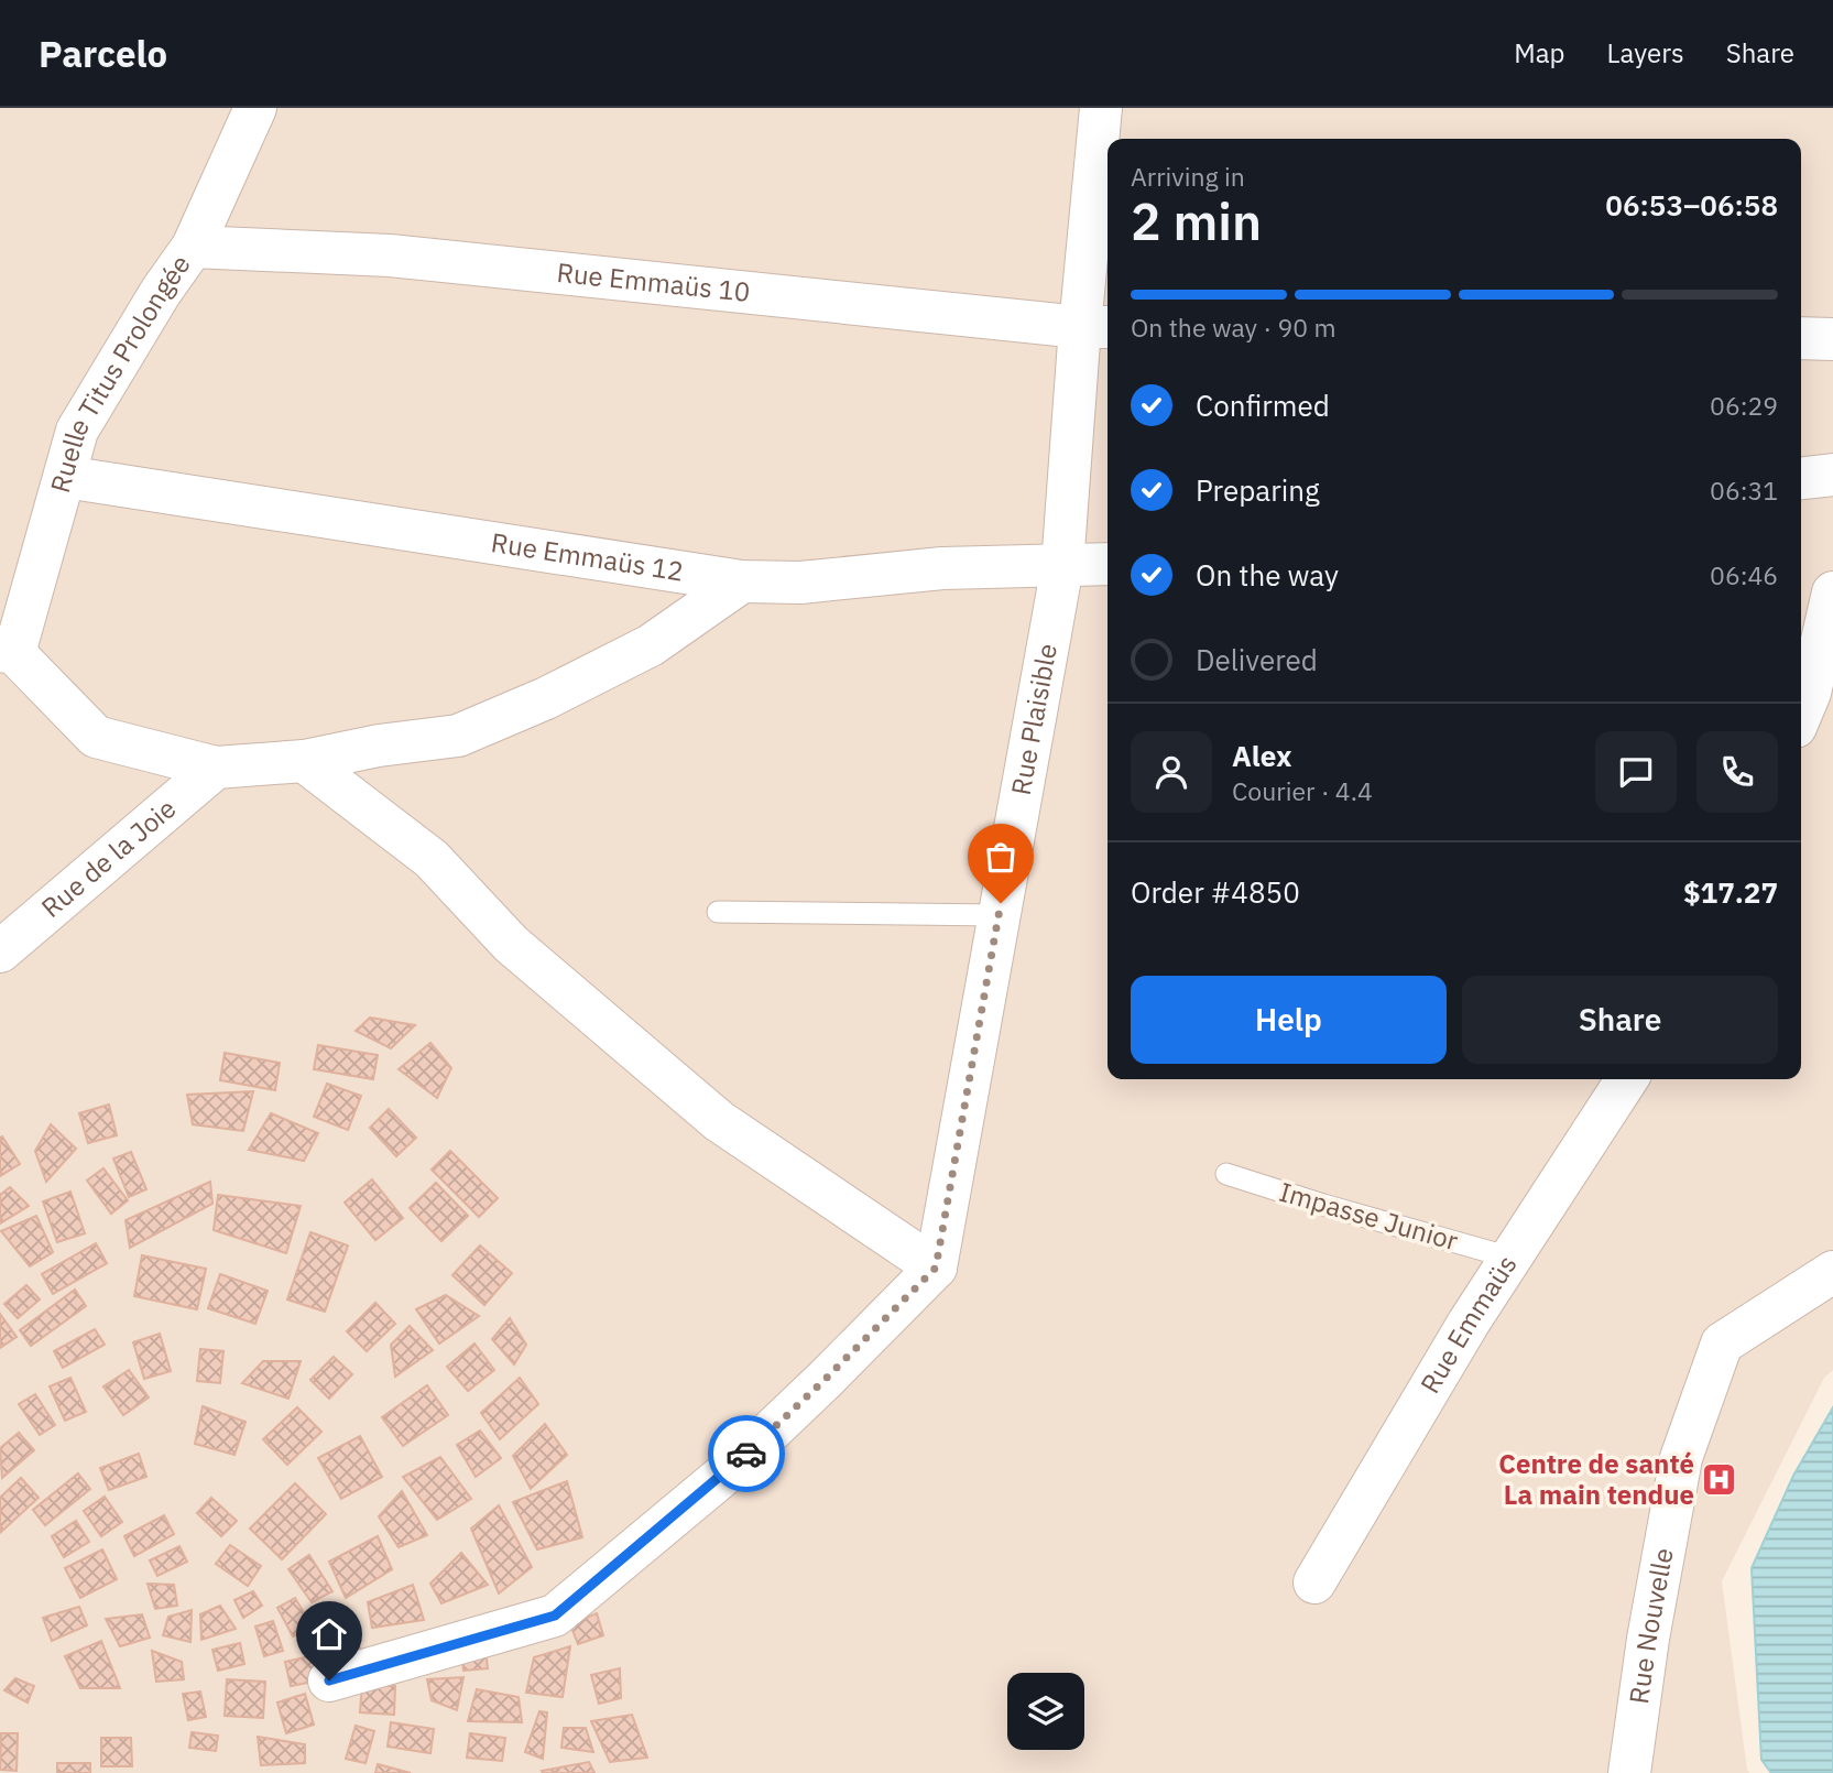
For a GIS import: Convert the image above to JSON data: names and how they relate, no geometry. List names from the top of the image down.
{
  "streets": {
    "street": [
      "Rue Emmaüs 10",
      "Ruelle Titus Prolongée",
      "Rue Emmaüs 12",
      "Rue Plaisible",
      "Rue de la Joie",
      "Rue Emmaüs",
      "Rue Nouvelle"
    ],
    "lane": ["Impasse Junior"]
  },
  "crossings": [
    ["Rue Emmaüs 10", "Ruelle Titus Prolongée"],
    ["Rue Emmaüs 10", "Rue Plaisible"],
    ["Ruelle Titus Prolongée", "Rue Emmaüs 12"],
    ["Rue Emmaüs 12", "Rue Plaisible"],
    ["Impasse Junior", "Rue Emmaüs"]
  ],
  "places": {
    "hospital": ["Centre de santé La main tendue"]
  },
  "page": {
    "header": "Parcelo",
    "nav": ["Map", "Layers", "Share"],
    "heading": ["2 min", "Arriving in", "06:53–06:58"],
    "panel": [
      "Alex",
      "Courier · 4.4",
      "Order #4850",
      "$17.27"
    ],
    "bar": "On the way · 90 m",
    "list": [
      ["Confirmed", "06:29"],
      ["Preparing", "06:31"],
      ["On the way", "06:46"],
      "Delivered"
    ],
    "buttons": ["Help", "Share"]
  }
}
